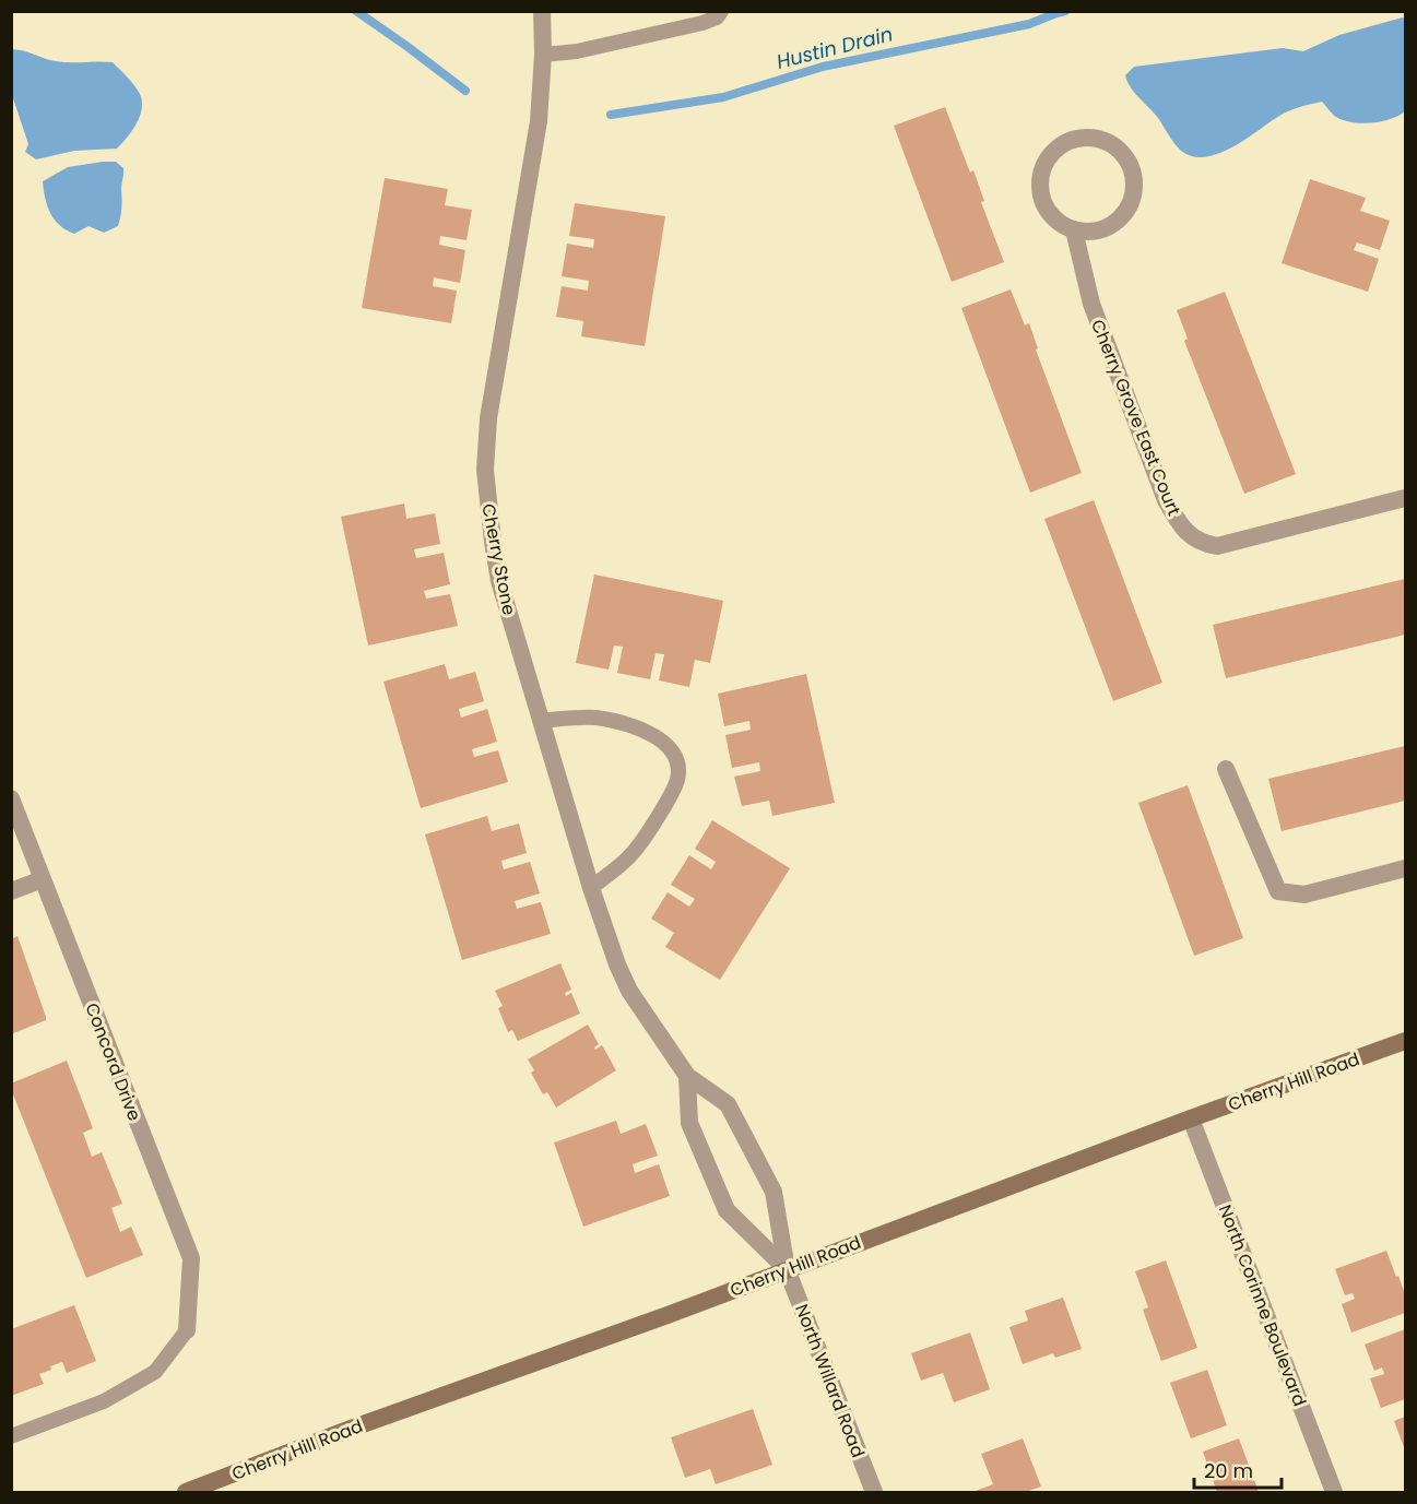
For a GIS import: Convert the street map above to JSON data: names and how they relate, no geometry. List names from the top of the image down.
{
  "streets": {
    "main road": ["Cherry Hill Road"],
    "street": [
      "Cherry Grove East Court",
      "Cherry Stone",
      "Concord Drive",
      "North Corinne Boulevard",
      "North Willard Road"
    ]
  },
  "crossings": [
    ["Cherry Stone", "Cherry Hill Road"],
    ["Cherry Stone", "North Willard Road"],
    ["Cherry Hill Road", "North Corinne Boulevard"],
    ["Cherry Hill Road", "North Willard Road"]
  ],
  "water": ["Hustin Drain"],
  "scale_bar": "20 m"
}
